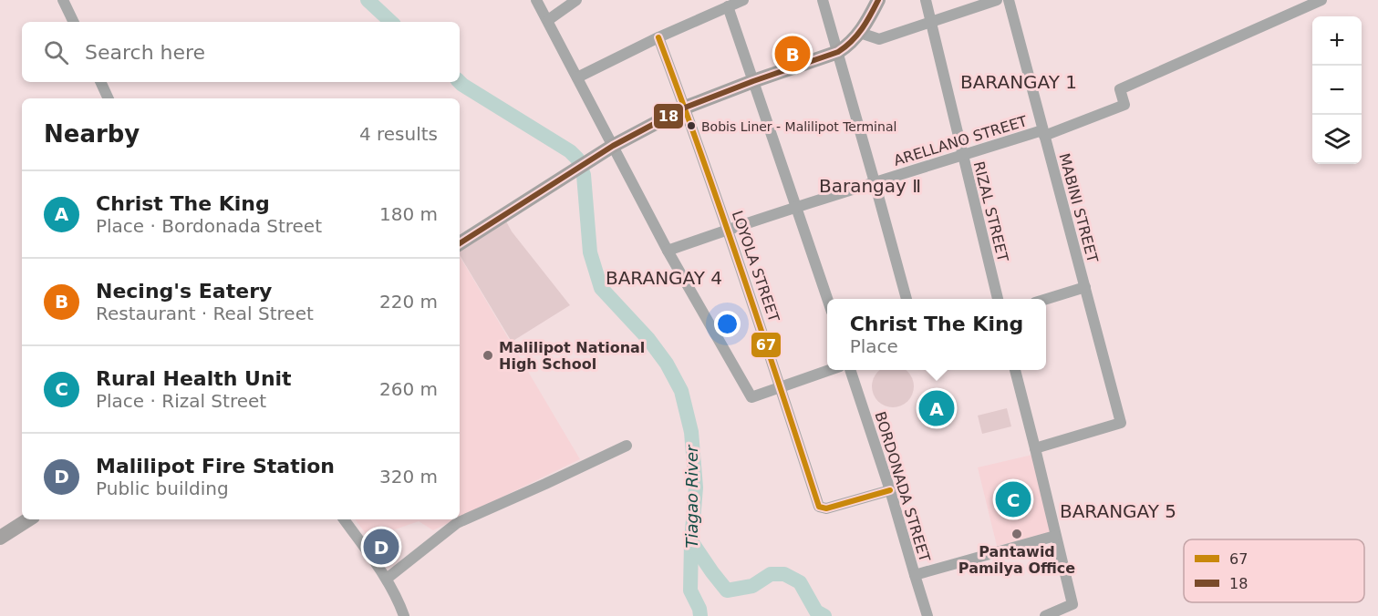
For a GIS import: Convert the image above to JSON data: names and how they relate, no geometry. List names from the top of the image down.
{
  "streets": {
    "street": [
      "ARELLANO STREET",
      "MABINI STREET",
      "RIZAL STREET",
      "LOYOLA STREET",
      "BORDONADA STREET"
    ]
  },
  "crossings": [
    ["ARELLANO STREET", "MABINI STREET"],
    ["ARELLANO STREET", "RIZAL STREET"],
    ["ARELLANO STREET", "LOYOLA STREET"],
    ["LOYOLA STREET", "BORDONADA STREET"]
  ],
  "districts": [
    "BARANGAY 1",
    "Barangay Ⅱ",
    "BARANGAY 4",
    "BARANGAY 5"
  ],
  "water": ["Tiagao River"],
  "places": ["Bobis Liner - Malilipot Terminal", "Malilipot National High School", "Pantawid Pamilya Office"],
  "lines": ["transit line 18", "transit line 67"],
  "legend": ["67", "18"],
  "page": {
    "map_buttons": ["+", "−"],
    "search": "Search here",
    "pins": [
      "B",
      "A",
      "C",
      "D"
    ],
    "heading": ["Nearby", "4 results"],
    "list": [
      {
        "mark": "A",
        "name": "Christ The King",
        "note": "Place · Bordonada Street",
        "value": "180 m"
      },
      {
        "mark": "B",
        "name": "Necing's Eatery",
        "note": "Restaurant · Real Street",
        "value": "220 m"
      },
      {
        "mark": "C",
        "name": "Rural Health Unit",
        "note": "Place · Rizal Street",
        "value": "260 m"
      },
      {
        "mark": "D",
        "name": "Malilipot Fire Station",
        "note": "Public building",
        "value": "320 m"
      }
    ],
    "popup": ["Christ The King", "Place"]
  }
}
